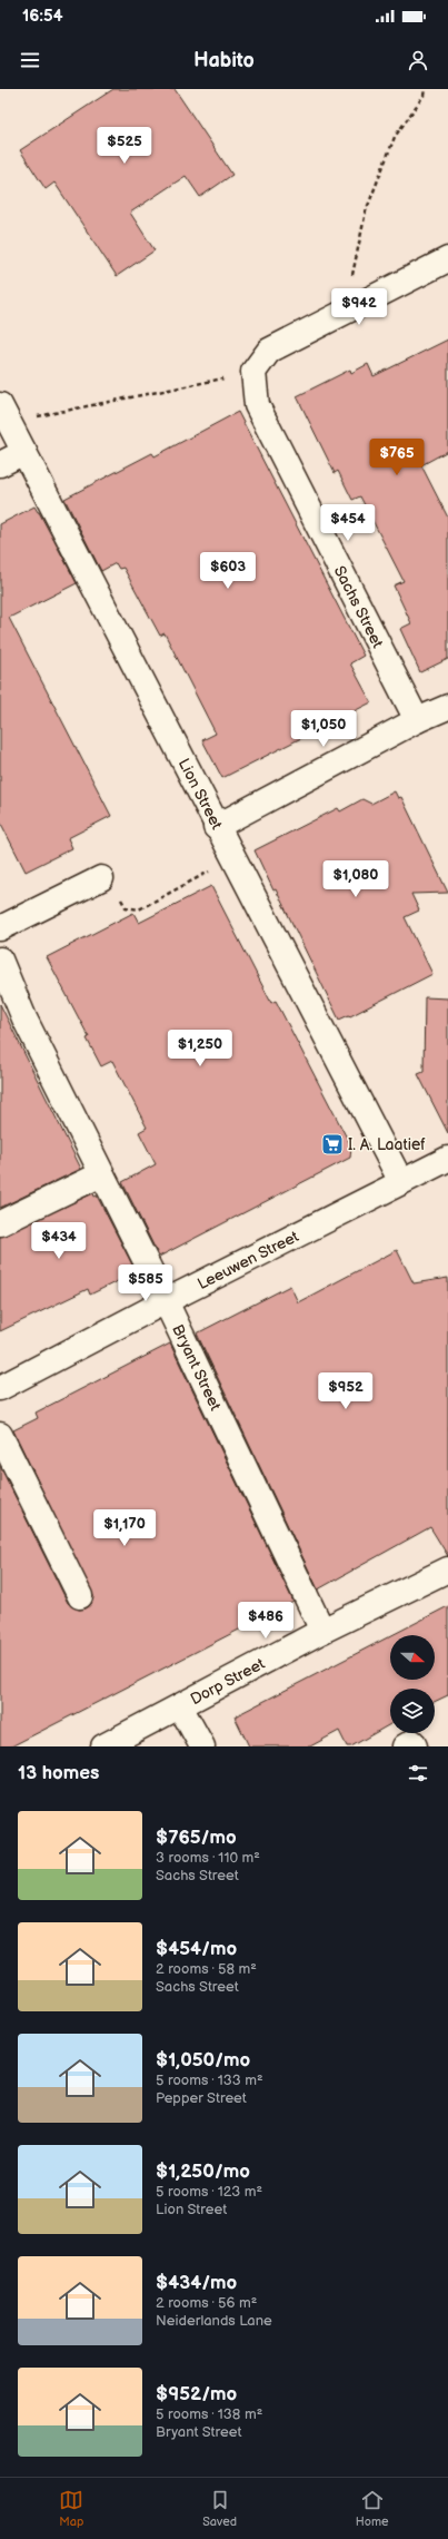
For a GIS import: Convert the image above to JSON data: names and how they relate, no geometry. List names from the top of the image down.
{
  "streets": {
    "street": [
      "Sachs Street",
      "Lion Street",
      "Leeuwen Street",
      "Bryant Street",
      "Dorp Street"
    ]
  },
  "crossings": [
    ["Lion Street", "Leeuwen Street"],
    ["Leeuwen Street", "Bryant Street"],
    ["Bryant Street", "Dorp Street"]
  ],
  "places": {
    "supermarket": ["I. A. Laatief"]
  },
  "north": "right",
  "page": {
    "status": "16:54",
    "header": "Habito",
    "price": [
      "$525",
      "$942",
      "$765",
      "$454",
      "$603",
      "$1,050",
      "$1,080",
      "$1,250",
      "$434",
      "$585",
      "$952",
      "$1,170",
      "$486"
    ],
    "heading": "13 homes",
    "list": [
      {
        "name": "$765/mo",
        "note": "3 rooms · 110 m² · Sachs Street"
      },
      {
        "name": "$454/mo",
        "note": "2 rooms · 58 m² · Sachs Street"
      },
      {
        "name": "$1,050/mo",
        "note": "5 rooms · 133 m² · Pepper Street"
      },
      {
        "name": "$1,250/mo",
        "note": "5 rooms · 123 m² · Lion Street"
      },
      {
        "name": "$434/mo",
        "note": "2 rooms · 56 m² · Neiderlands Lane"
      },
      {
        "name": "$952/mo",
        "note": "5 rooms · 138 m² · Bryant Street"
      }
    ],
    "tabs": ["Map", "Saved", "Home"]
  }
}
